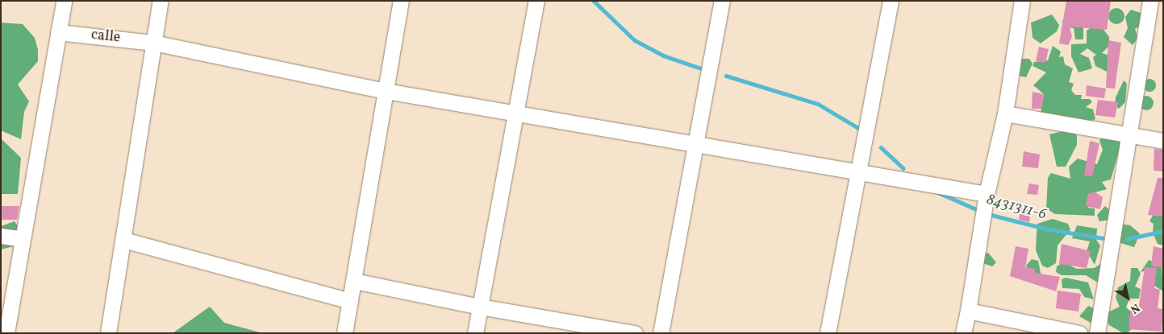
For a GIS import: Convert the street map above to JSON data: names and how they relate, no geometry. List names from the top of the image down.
{
  "streets": {
    "street": ["calle"]
  },
  "water": ["8431311-6"],
  "north": "bottom right"
}
